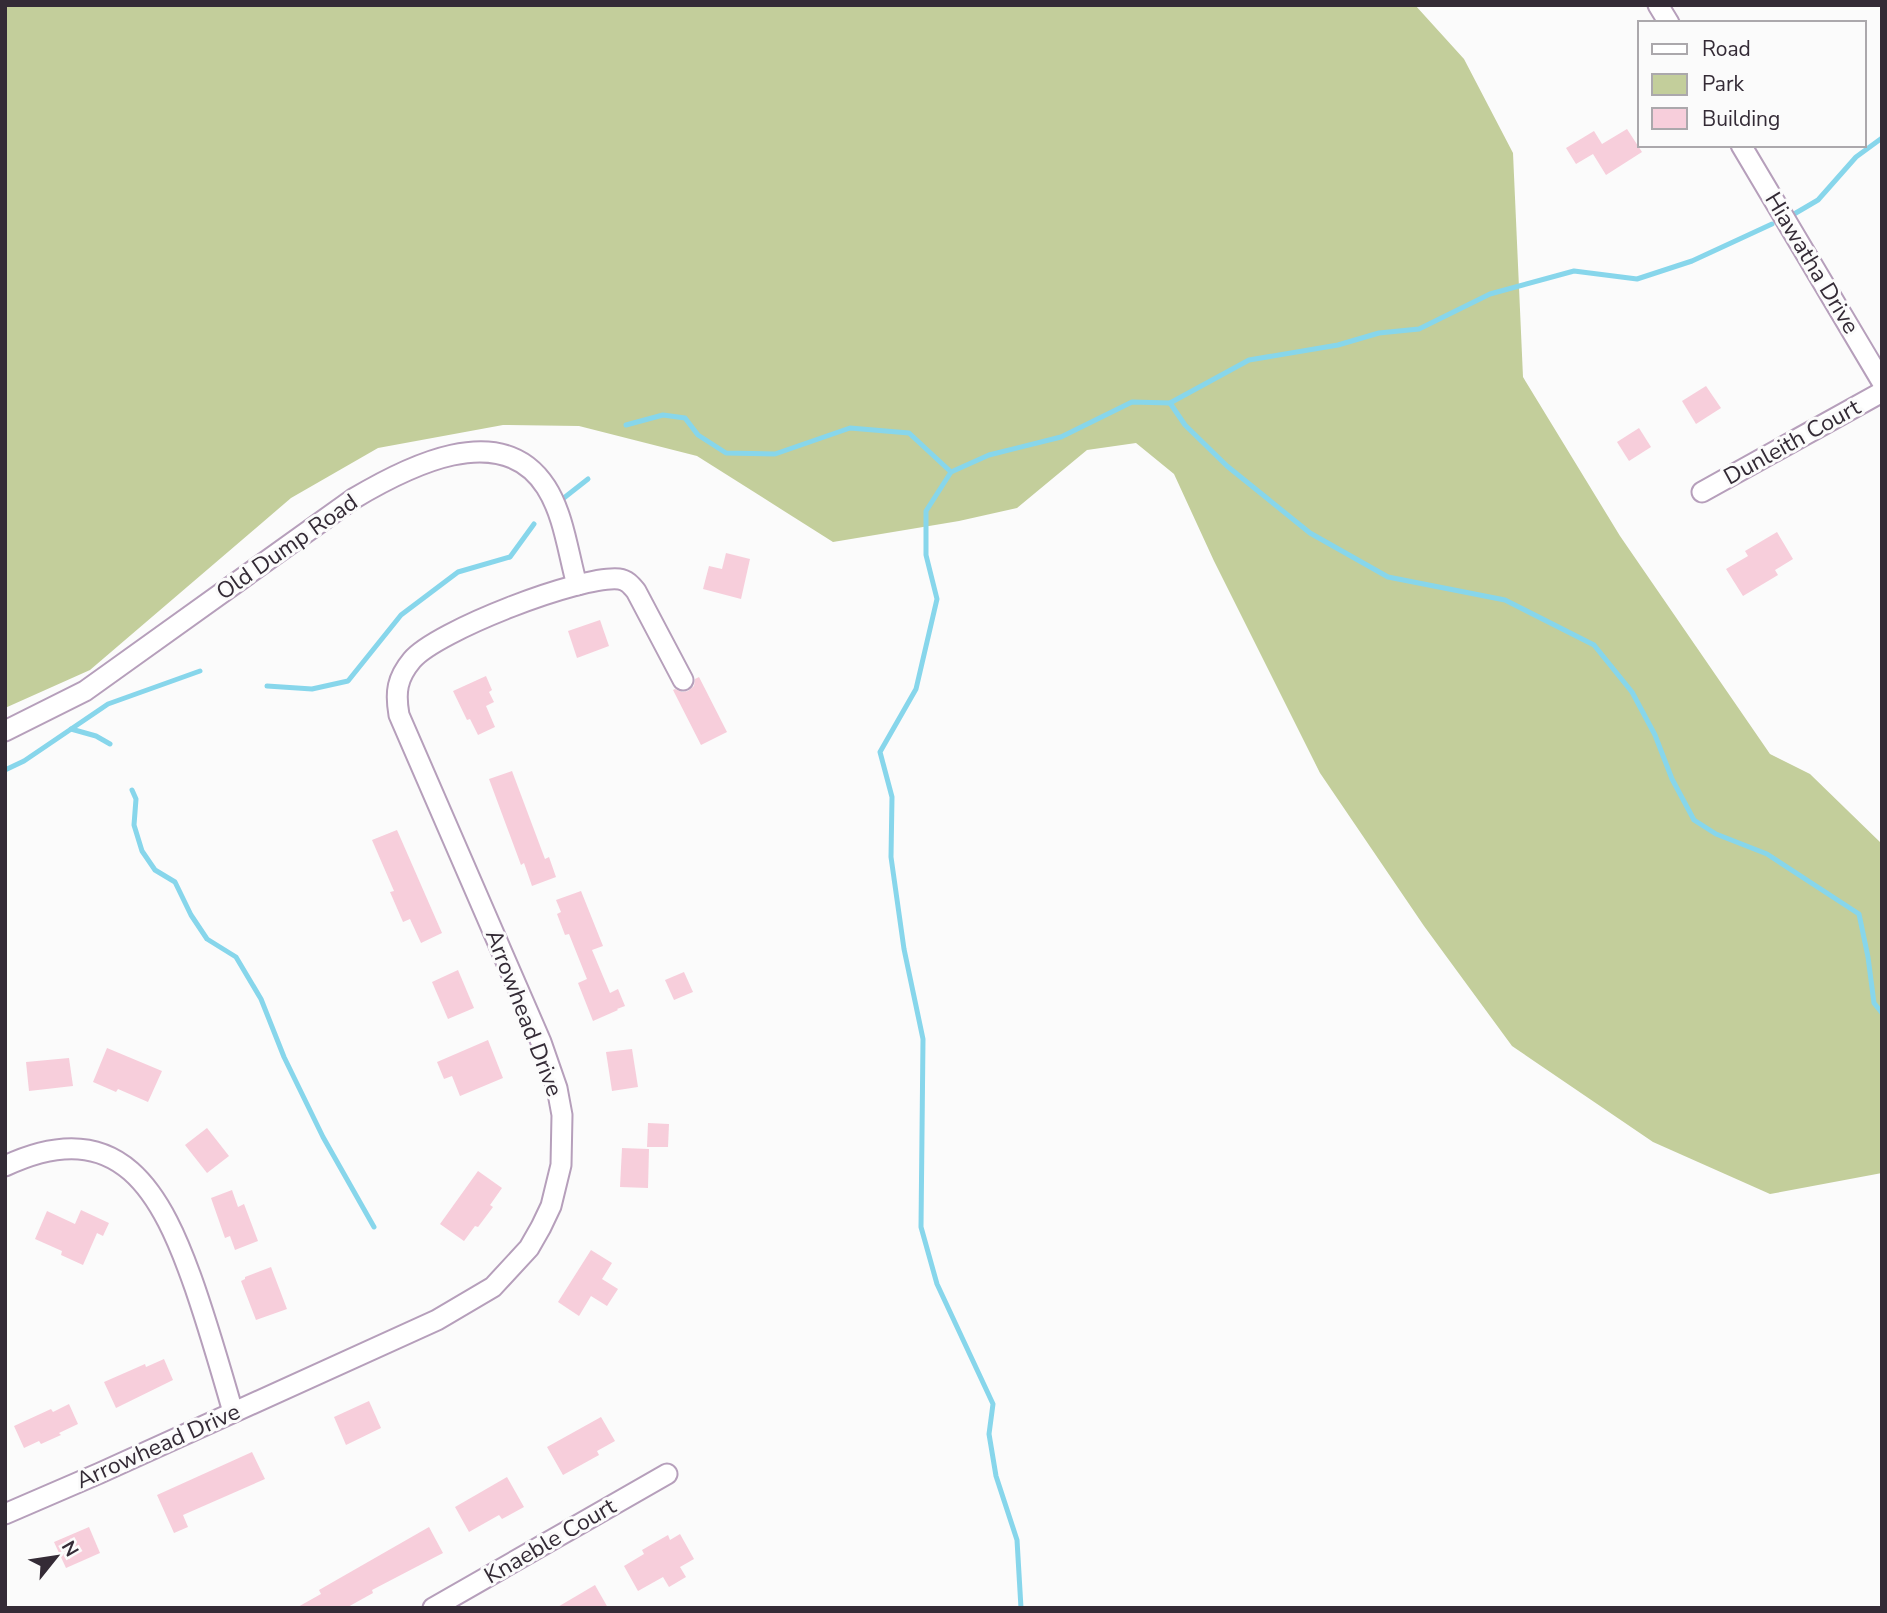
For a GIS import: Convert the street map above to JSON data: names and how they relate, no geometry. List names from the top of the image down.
{
  "streets": {
    "street": [
      "Hiawatha Drive",
      "Dunleith Court",
      "Old Dump Road",
      "Arrowhead Drive",
      "Knaeble Court"
    ]
  },
  "crossings": [
    ["Old Dump Road", "Arrowhead Drive"]
  ],
  "legend": ["Road", "Park", "Building"],
  "north": "top right"
}
